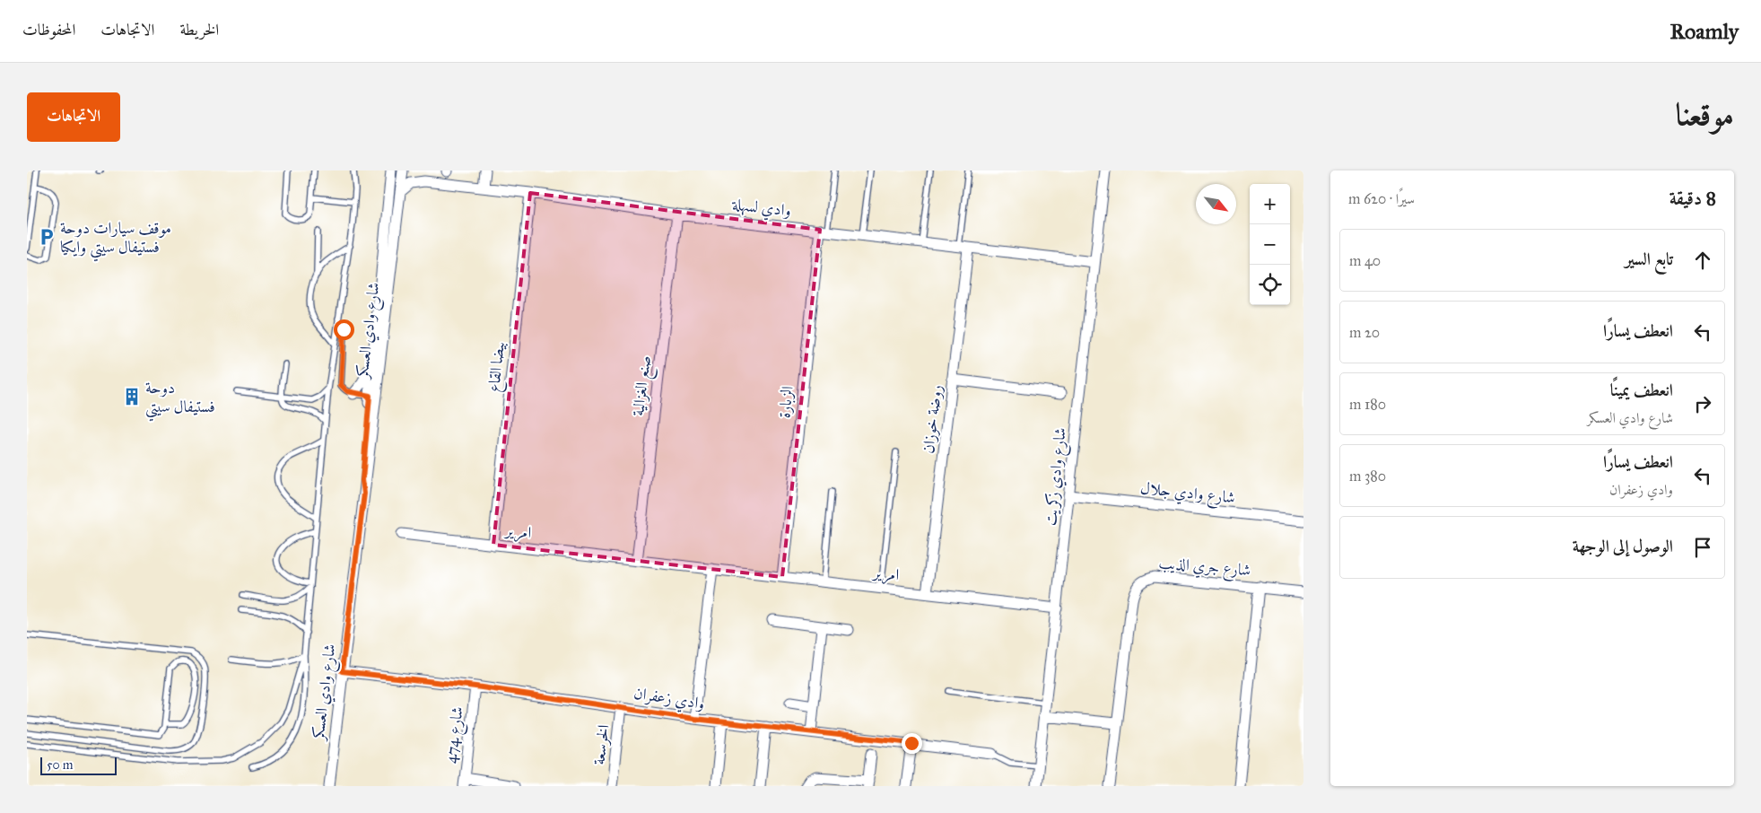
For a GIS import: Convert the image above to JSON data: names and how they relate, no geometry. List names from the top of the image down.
{
  "streets": {
    "street": [
      "وادي لسهلة",
      "شارع وادي العسكر",
      "بيضا القاع",
      "صنع الغزالية",
      "الزبارة",
      "روضة خوزان",
      "شارع وادي زكريت",
      "شارع وادي جلال",
      "امرير",
      "شارع جري الذيب",
      "وادي زعفران",
      "شارع 474",
      "الخرسعة"
    ]
  },
  "crossings": [
    ["وادي لسهلة", "شارع وادي العسكر"],
    ["وادي لسهلة", "بيضا القاع"],
    ["وادي لسهلة", "صنع الغزالية"],
    ["وادي لسهلة", "الزبارة"],
    ["وادي لسهلة", "روضة خوزان"],
    ["وادي لسهلة", "شارع وادي زكريت"],
    ["شارع وادي العسكر", "وادي زعفران"],
    ["بيضا القاع", "امرير"],
    ["صنع الغزالية", "امرير"],
    ["الزبارة", "امرير"],
    ["روضة خوزان", "امرير"],
    ["شارع وادي زكريت", "شارع وادي جلال"],
    ["شارع وادي زكريت", "امرير"],
    ["وادي زعفران", "شارع 474"],
    ["وادي زعفران", "الخرسعة"]
  ],
  "places": {
    "parking": ["موقف سيارات دوحة فستيفال سيتي وايكيا"],
    "building": ["دوحة فستيفال سيتي"]
  },
  "scale_bar": "50 m",
  "north": "bottom right",
  "page": {
    "header": "Roamly",
    "nav": ["الخريطة", "الاتجاهات", "المحفوظات"],
    "title": "موقعنا",
    "buttons": "الاتجاهات",
    "heading": ["8 دقيقة", "سيرًا · 620 m"],
    "map_buttons": ["+", "−"],
    "list": [
      ["تابع السير", "40 m"],
      ["انعطف يسارًا", "20 m"],
      ["انعطف يمينًا", "شارع وادي العسكر", "180 m"],
      ["انعطف يسارًا", "وادي زعفران", "380 m"],
      "الوصول إلى الوجهة"
    ],
    "scale": "50 m"
  }
}
